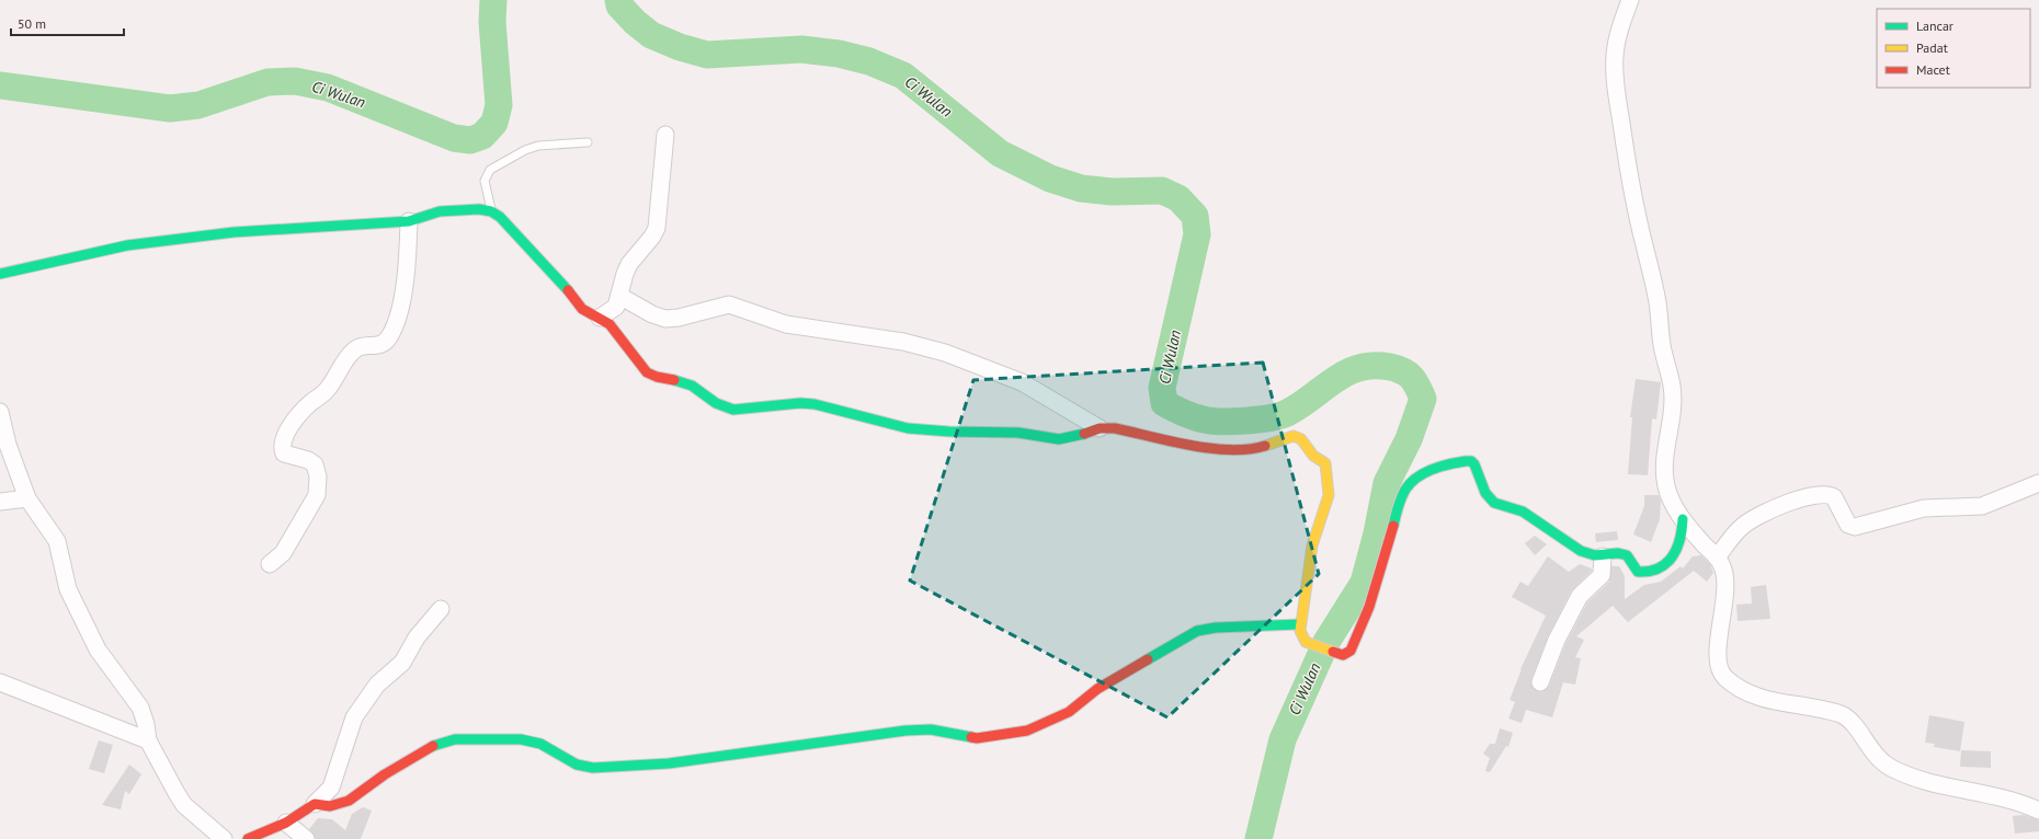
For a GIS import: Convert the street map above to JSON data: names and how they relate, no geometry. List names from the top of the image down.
{
  "water": ["Ci Wulan"],
  "legend": ["Lancar", "Padat", "Macet"],
  "scale_bar": "50 m"
}
